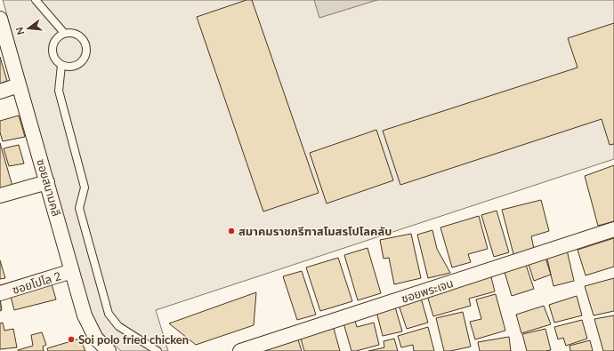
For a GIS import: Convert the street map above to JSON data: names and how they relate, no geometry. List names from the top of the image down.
{
  "streets": {
    "street": ["ซอยสนามคลี", "ซอยโปโล 2", "ซอยพระเจน"]
  },
  "crossings": [
    ["ซอยสนามคลี", "ซอยโปโล 2"]
  ],
  "places": ["สมาคมราชกรีฑาสโมสรโปโลคลับ", "Soi polo fried chicken"],
  "north": "left"
}
